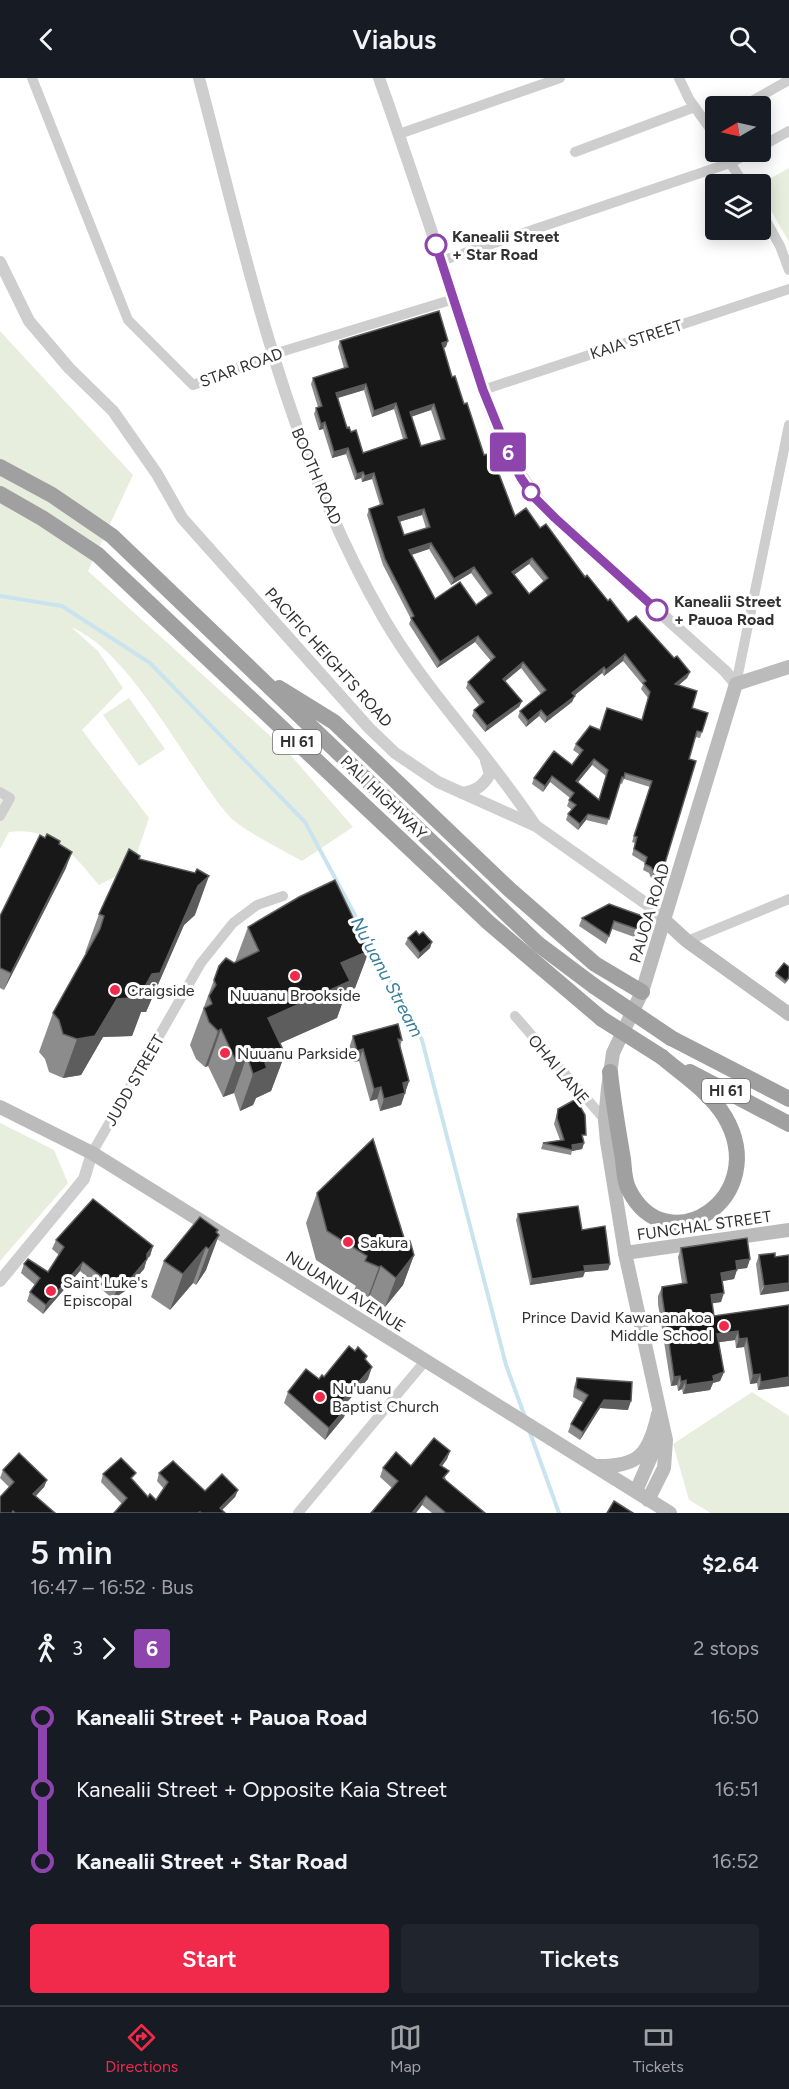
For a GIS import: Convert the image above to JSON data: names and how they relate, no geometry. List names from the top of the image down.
{
  "streets": {
    "highway": ["HI 61", "PALI HIGHWAY"],
    "main road": [
      "PACIFIC HEIGHTS ROAD",
      "PAUOA ROAD",
      "FUNCHAL STREET",
      "NUUANU AVENUE"
    ],
    "street": [
      "KAIA STREET",
      "STAR ROAD",
      "BOOTH ROAD",
      "OHAI LANE",
      "JUDD STREET"
    ]
  },
  "crossings": [
    ["STAR ROAD", "BOOTH ROAD"],
    ["BOOTH ROAD", "PACIFIC HEIGHTS ROAD"],
    ["PACIFIC HEIGHTS ROAD", "PAUOA ROAD"],
    ["PAUOA ROAD", "OHAI LANE"],
    ["PAUOA ROAD", "FUNCHAL STREET"],
    ["JUDD STREET", "NUUANU AVENUE"]
  ],
  "water": ["Nuʻuanu Stream"],
  "places": [
    "Kanealii Street + Star Road",
    "Kanealii Street + Pauoa Road",
    "Nuuanu Brookside",
    "Craigside",
    "Nuuanu Parkside",
    "Sakura",
    "Saint Luke's Episcopal",
    "Prince David Kawananakoa Middle School",
    "Nu'uanu Baptist Church"
  ],
  "lines": ["bus line 6"],
  "north": "left",
  "page": {
    "header": "Viabus",
    "on_map": "6",
    "heading": ["5 min", "16:47 – 16:52 · Bus", "$2.64"],
    "legs": ["3", "6", "2 stops"],
    "list": [
      {
        "name": "Kanealii Street + Pauoa Road",
        "value": "16:50"
      },
      {
        "name": "Kanealii Street + Opposite Kaia Street",
        "value": "16:51"
      },
      {
        "name": "Kanealii Street + Star Road",
        "value": "16:52"
      }
    ],
    "buttons": ["Start", "Tickets"],
    "tabs": ["Directions", "Map", "Tickets"]
  }
}
